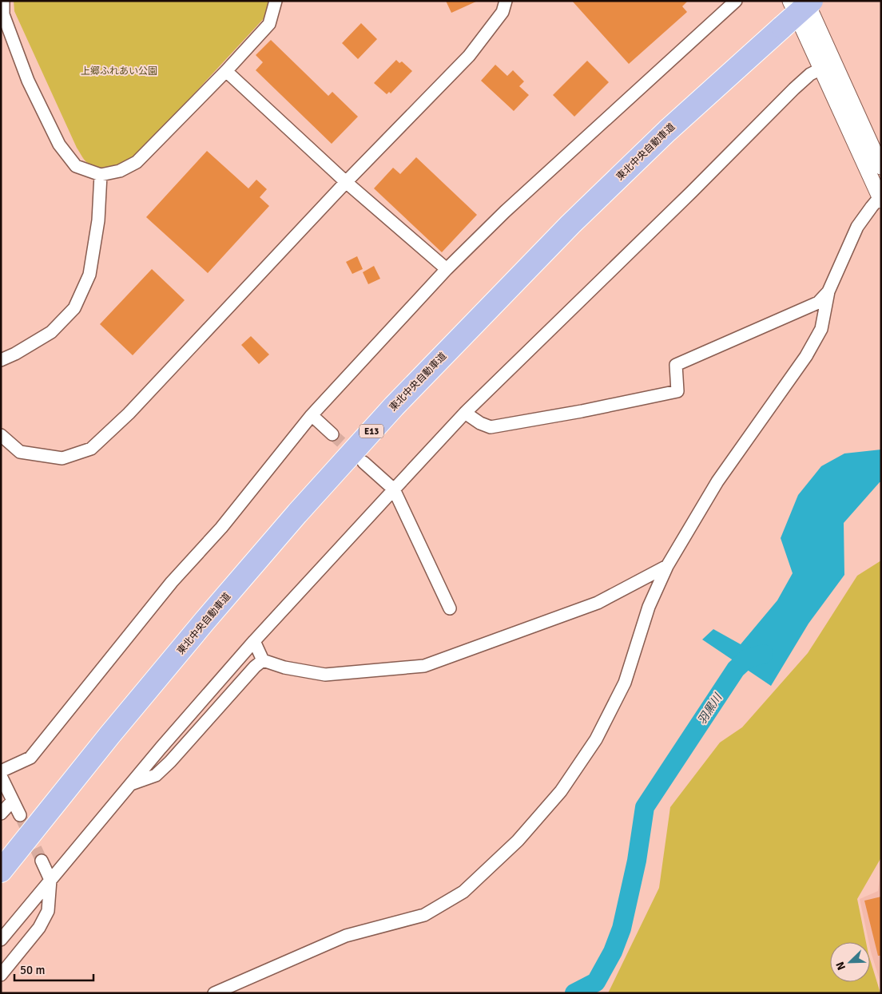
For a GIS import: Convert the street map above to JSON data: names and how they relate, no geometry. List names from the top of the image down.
{
  "streets": {
    "highway": ["東北中央自動車道", "E13"]
  },
  "water": ["羽黒川"],
  "parks": ["上郷ふれあい公園"],
  "scale_bar": "50 m",
  "north": "bottom left"
}
